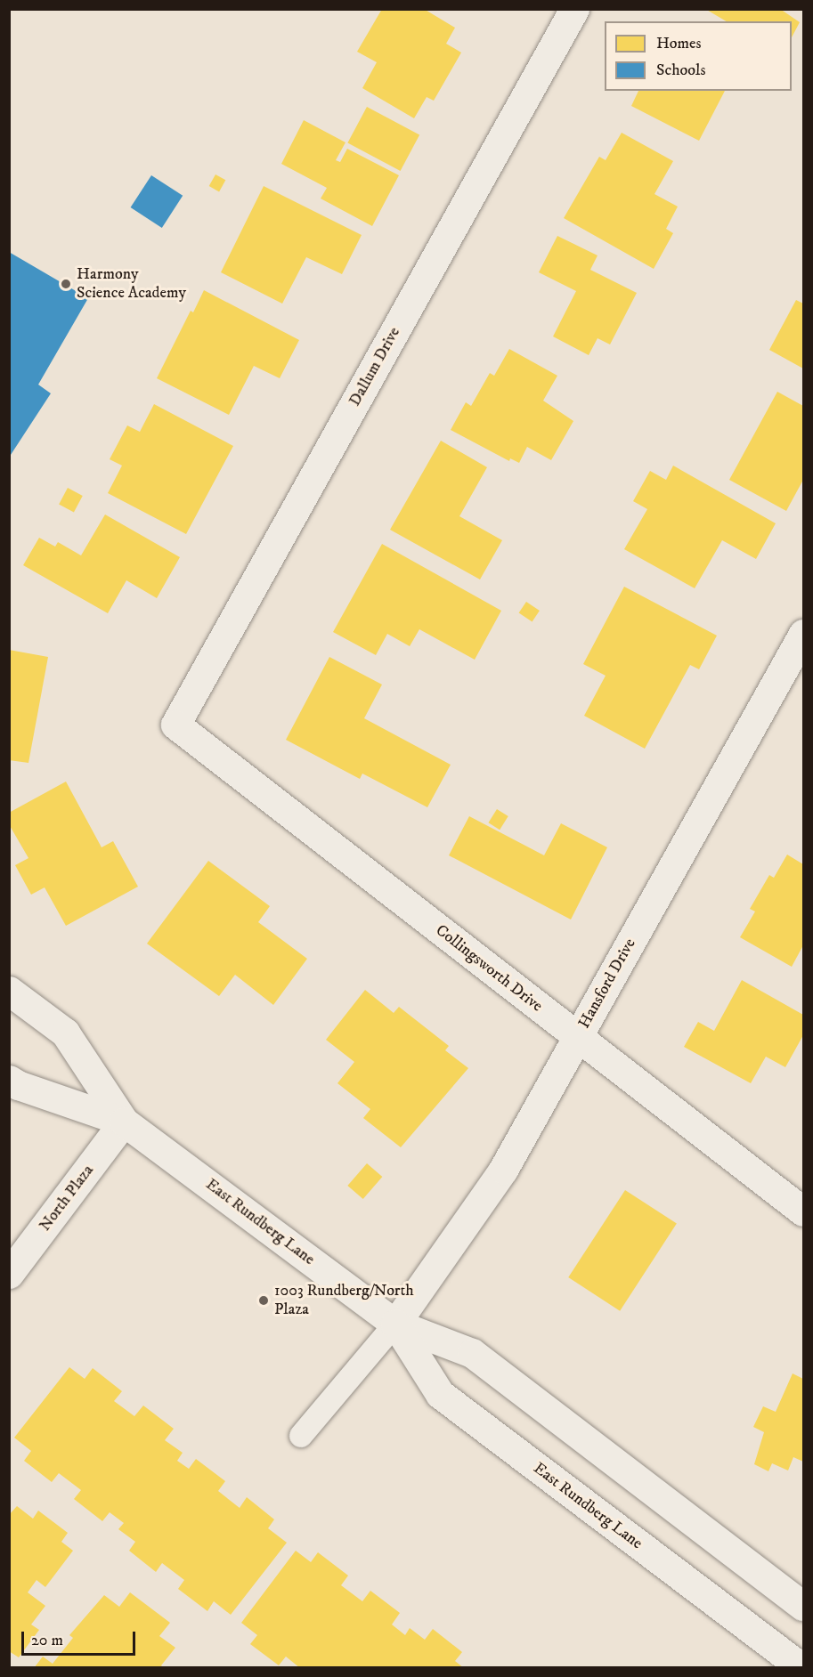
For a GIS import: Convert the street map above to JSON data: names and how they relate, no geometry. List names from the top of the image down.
{
  "streets": {
    "street": [
      "Dallum Drive",
      "Collingsworth Drive",
      "Hansford Drive",
      "North Plaza",
      "East Rundberg Lane"
    ]
  },
  "crossings": [
    ["Dallum Drive", "Collingsworth Drive"],
    ["Collingsworth Drive", "Hansford Drive"],
    ["Hansford Drive", "East Rundberg Lane"],
    ["North Plaza", "East Rundberg Lane"]
  ],
  "places": ["Harmony Science Academy", "1003 Rundberg/North Plaza"],
  "legend": ["Homes", "Schools"],
  "scale_bar": "20 m"
}
